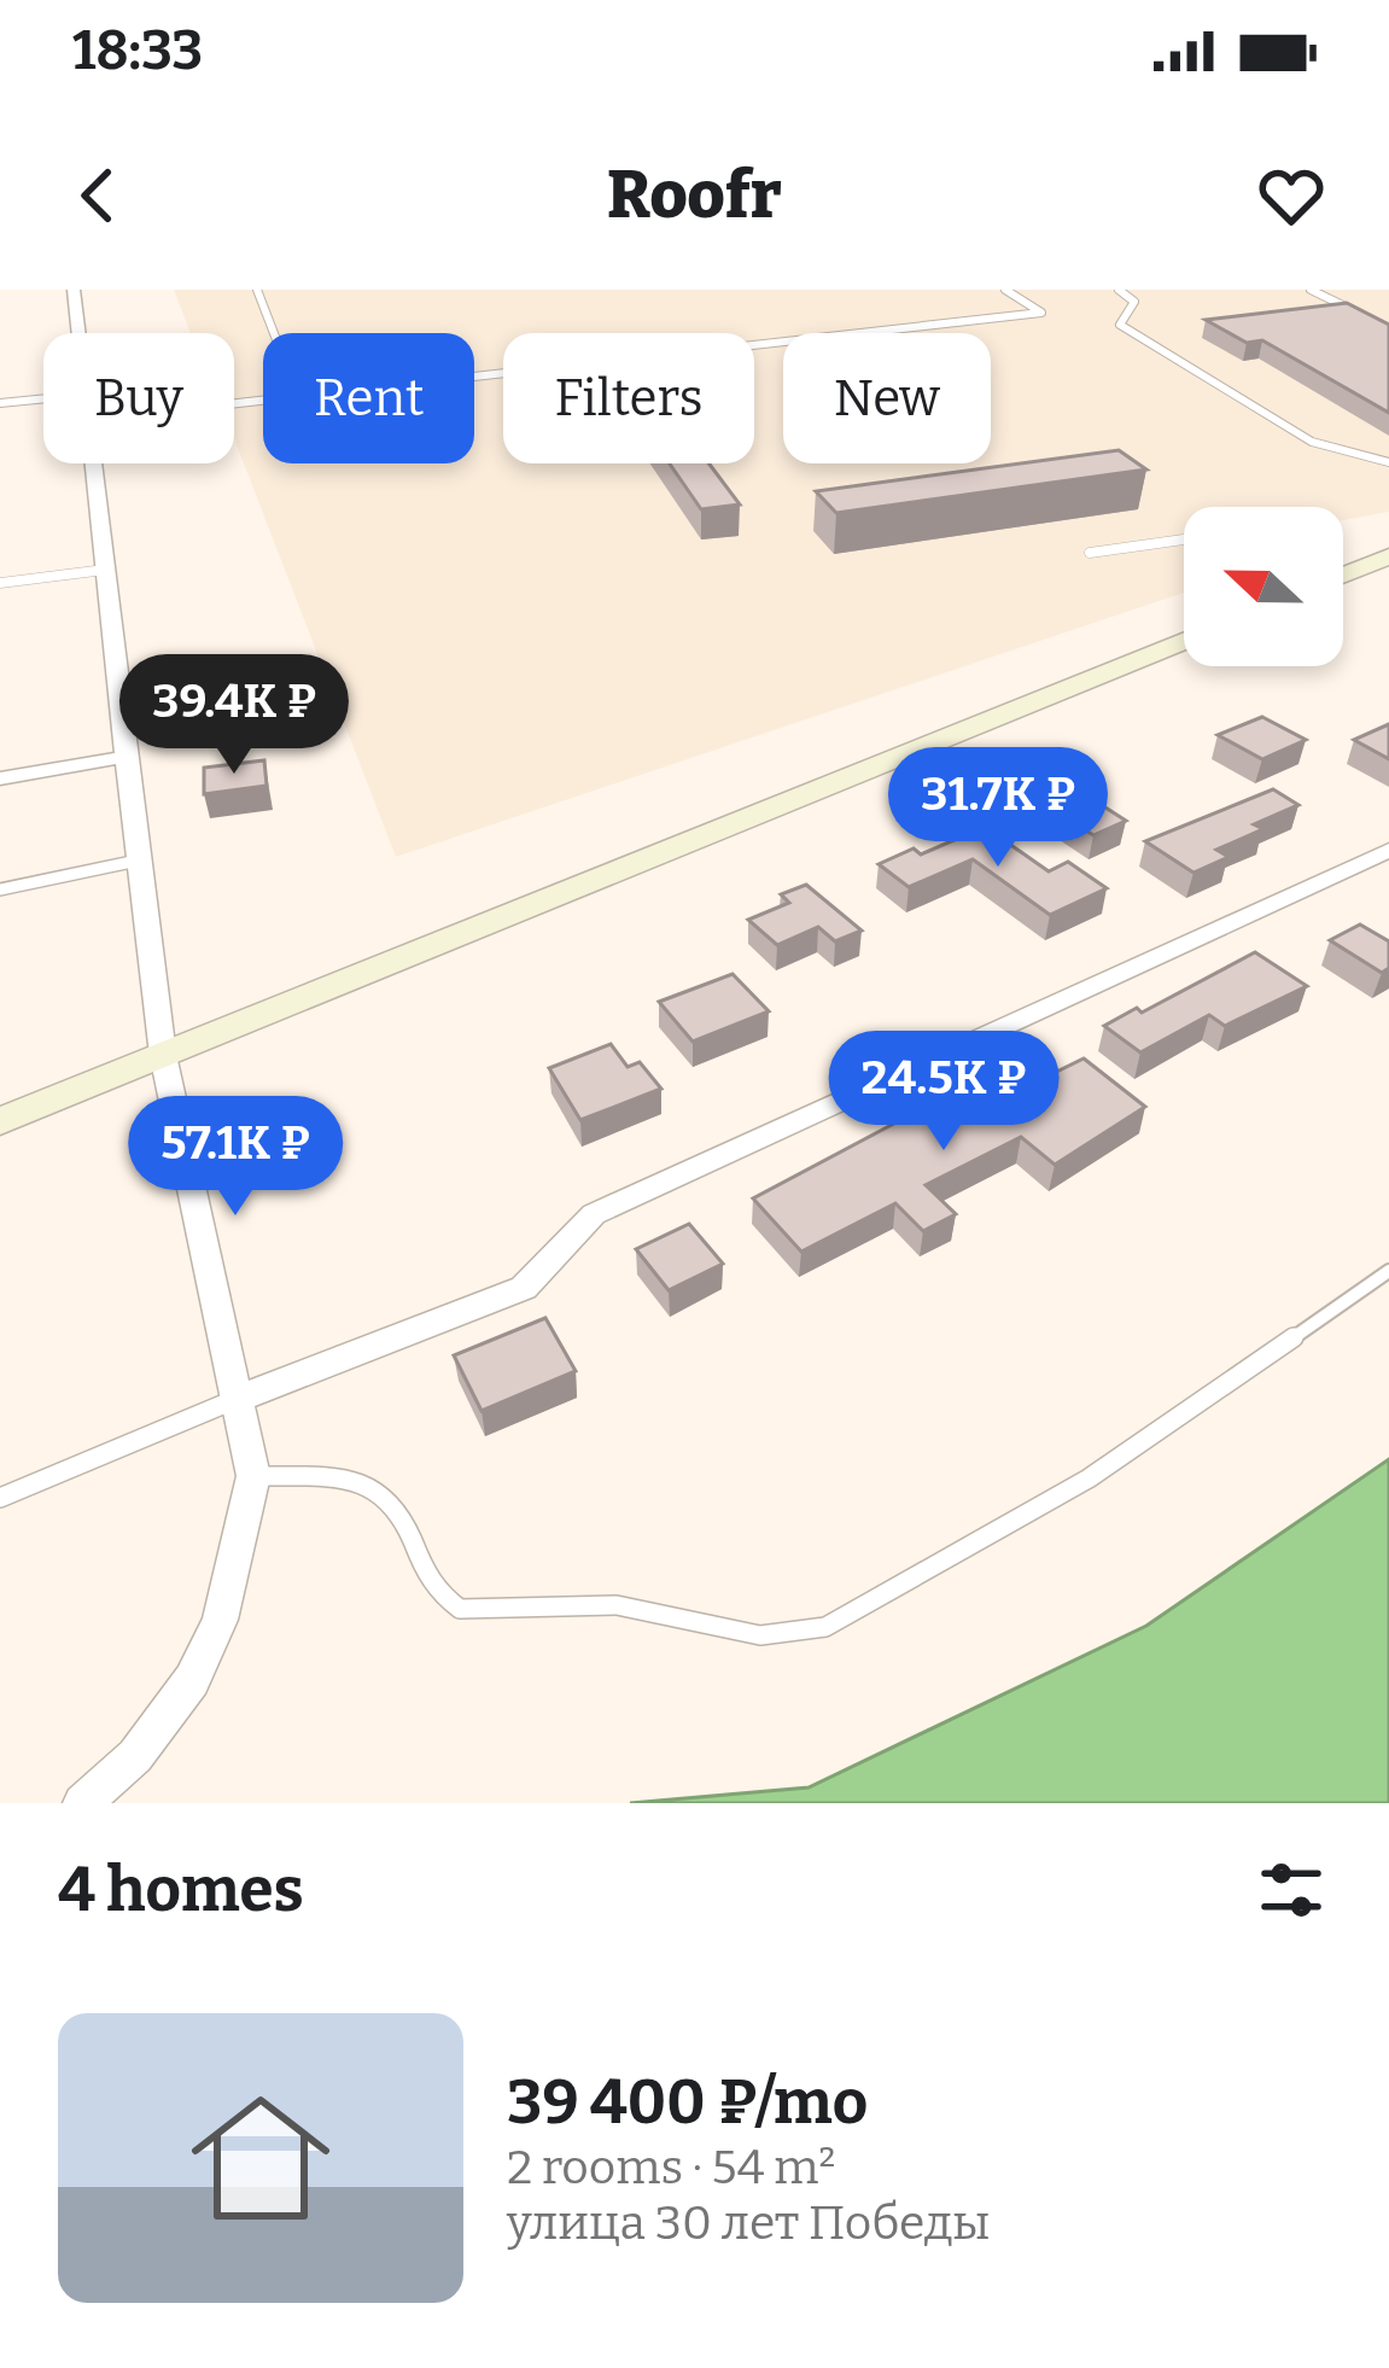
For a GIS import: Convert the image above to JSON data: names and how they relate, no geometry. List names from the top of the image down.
{
  "north": "left",
  "page": {
    "status": "18:33",
    "header": "Roofr",
    "chip": [
      "Buy",
      "Rent",
      "Filters",
      "New"
    ],
    "price": [
      "39.4K ₽",
      "31.7K ₽",
      "24.5K ₽",
      "57.1K ₽"
    ],
    "heading": "4 homes",
    "list": [
      {
        "name": "39 400 ₽/mo",
        "note": "2 rooms · 54 m² · улица 30 лет Победы"
      }
    ]
  }
}
